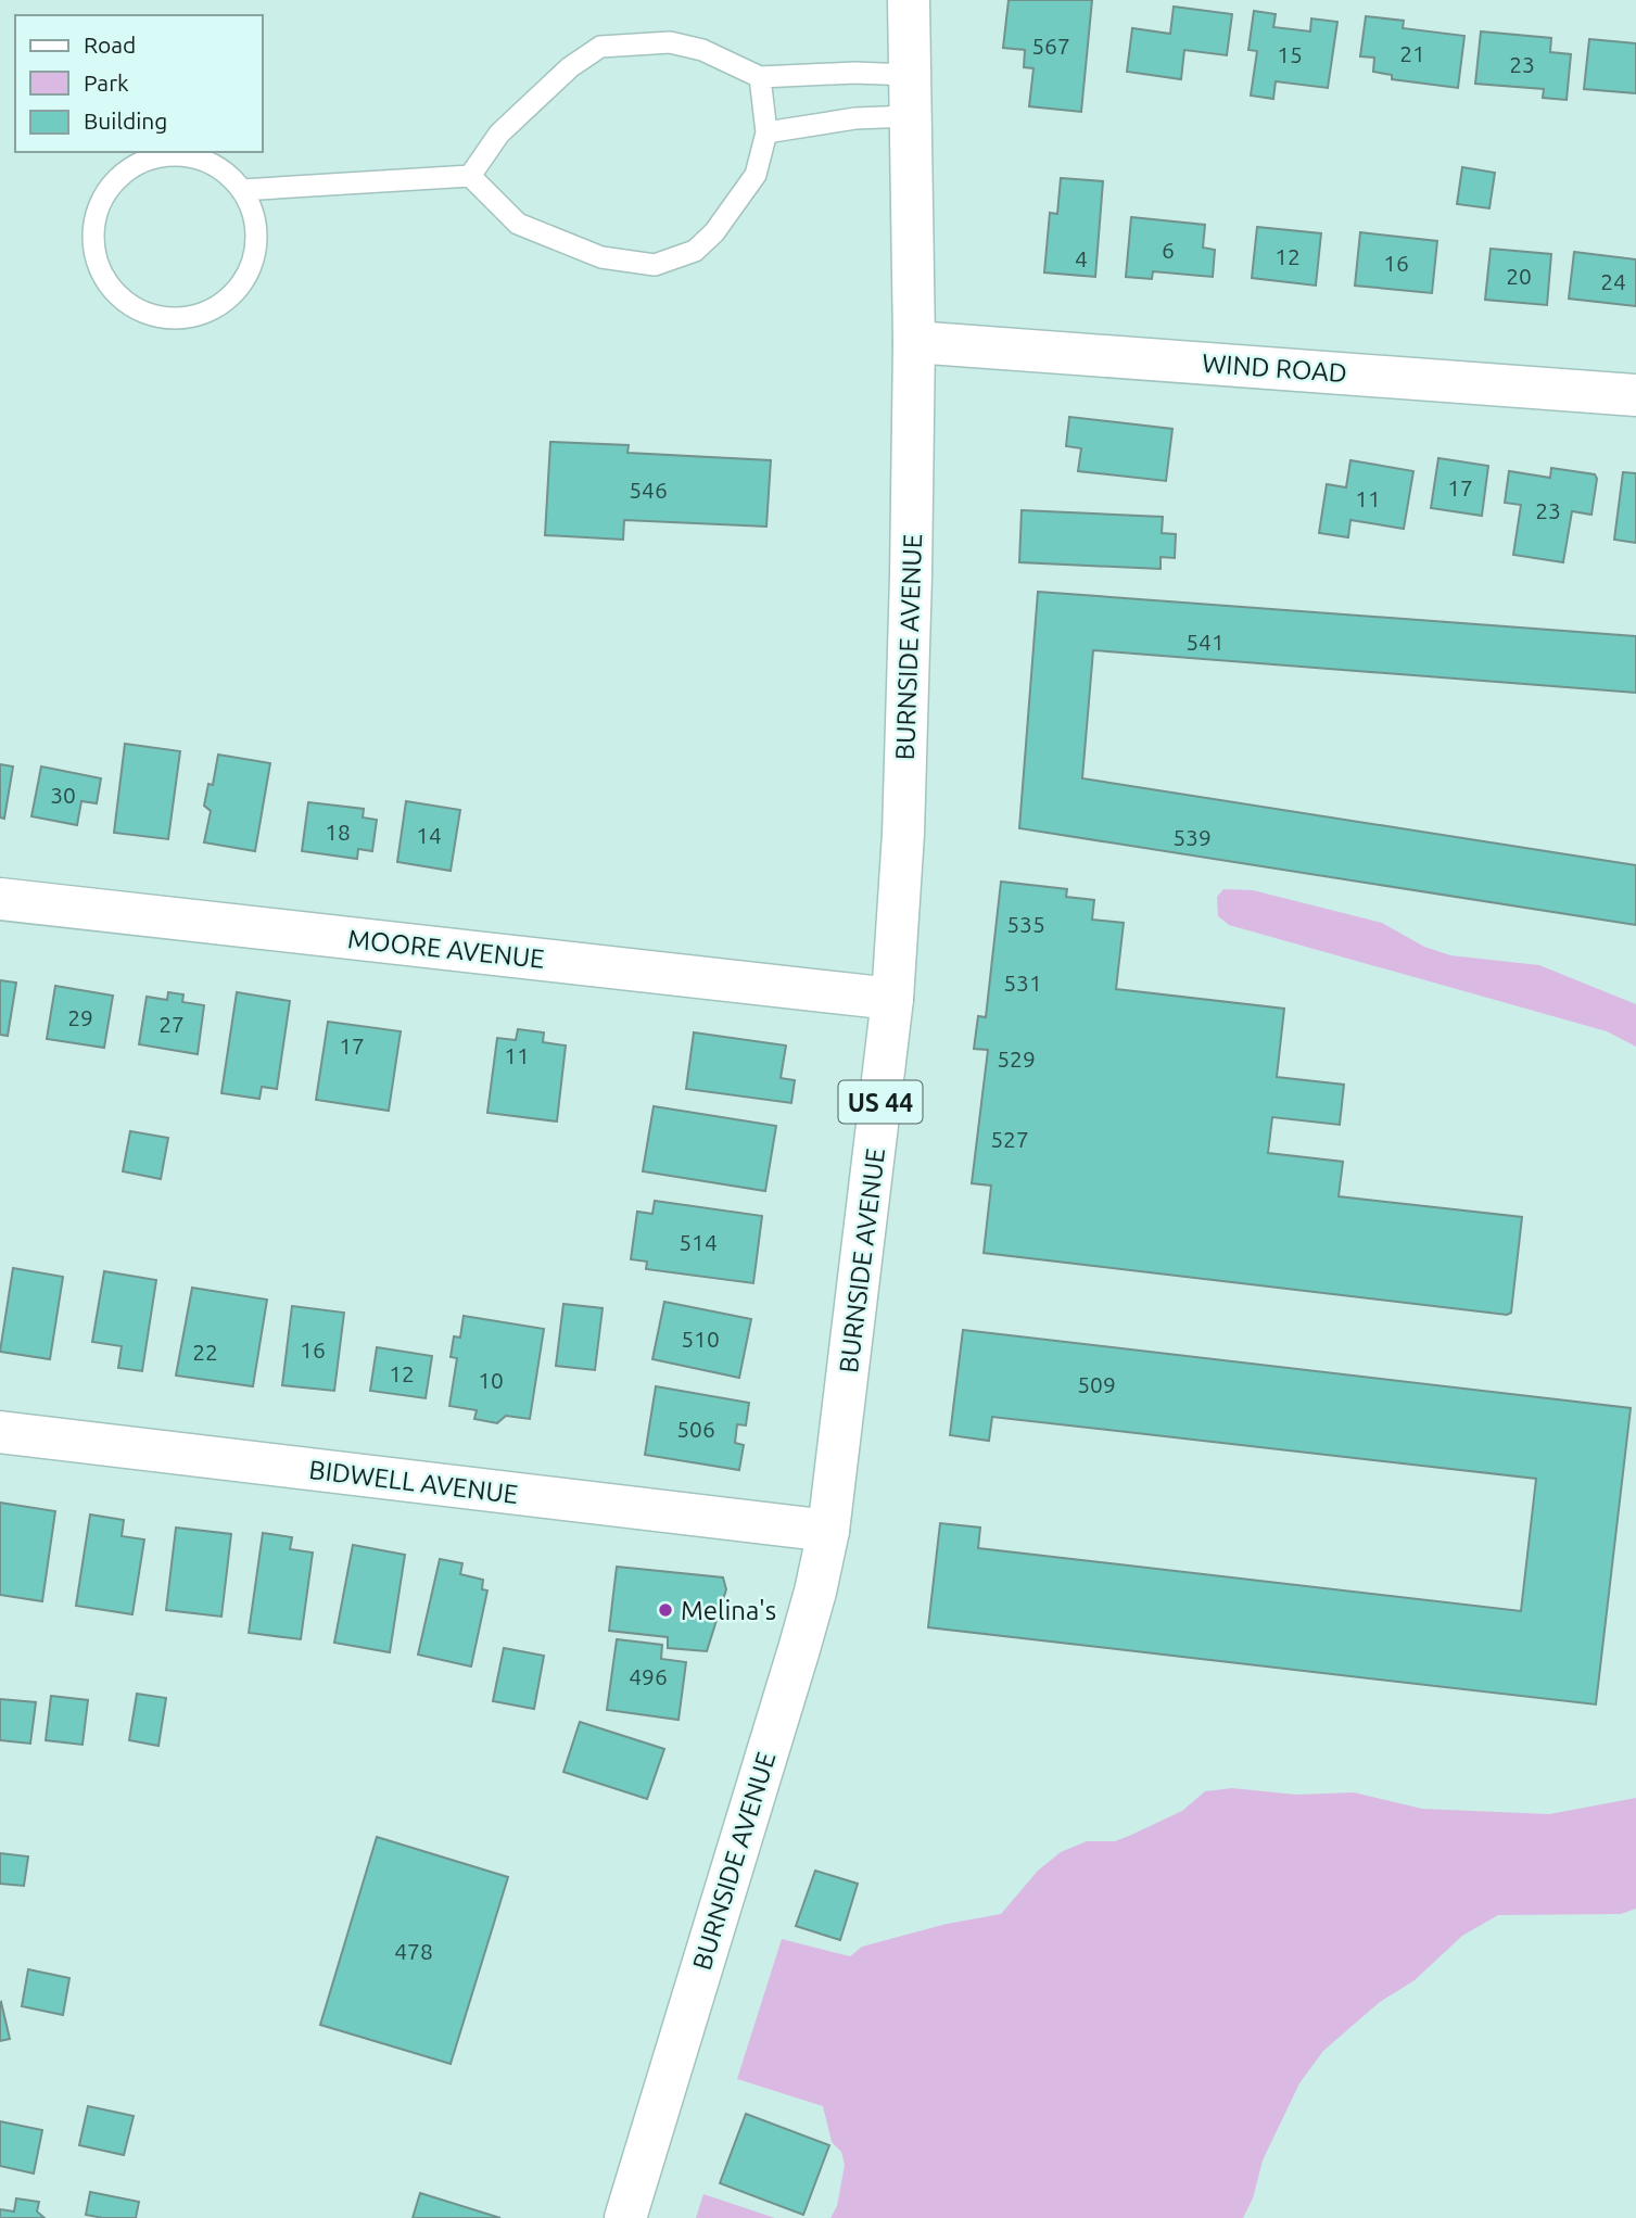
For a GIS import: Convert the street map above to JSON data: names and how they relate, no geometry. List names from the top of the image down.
{
  "streets": {
    "street": [
      "WIND ROAD",
      "BURNSIDE AVENUE",
      "MOORE AVENUE",
      "US 44",
      "BIDWELL AVENUE"
    ]
  },
  "crossings": [
    ["WIND ROAD", "BURNSIDE AVENUE"],
    ["BURNSIDE AVENUE", "MOORE AVENUE"],
    ["BURNSIDE AVENUE", "BIDWELL AVENUE"]
  ],
  "places": ["Melina's"],
  "house_numbers": [
    "567",
    "21",
    "15",
    "23",
    "6",
    "12",
    "4",
    "16",
    "20",
    "24",
    "17",
    "546",
    "11",
    "23",
    "541",
    "30",
    "18",
    "14",
    "539",
    "535",
    "531",
    "29",
    "27",
    "17",
    "11",
    "529",
    "527",
    "514",
    "510",
    "16",
    "22",
    "12",
    "10",
    "509",
    "506",
    "496",
    "478"
  ],
  "legend": ["Road", "Park", "Building"]
}
